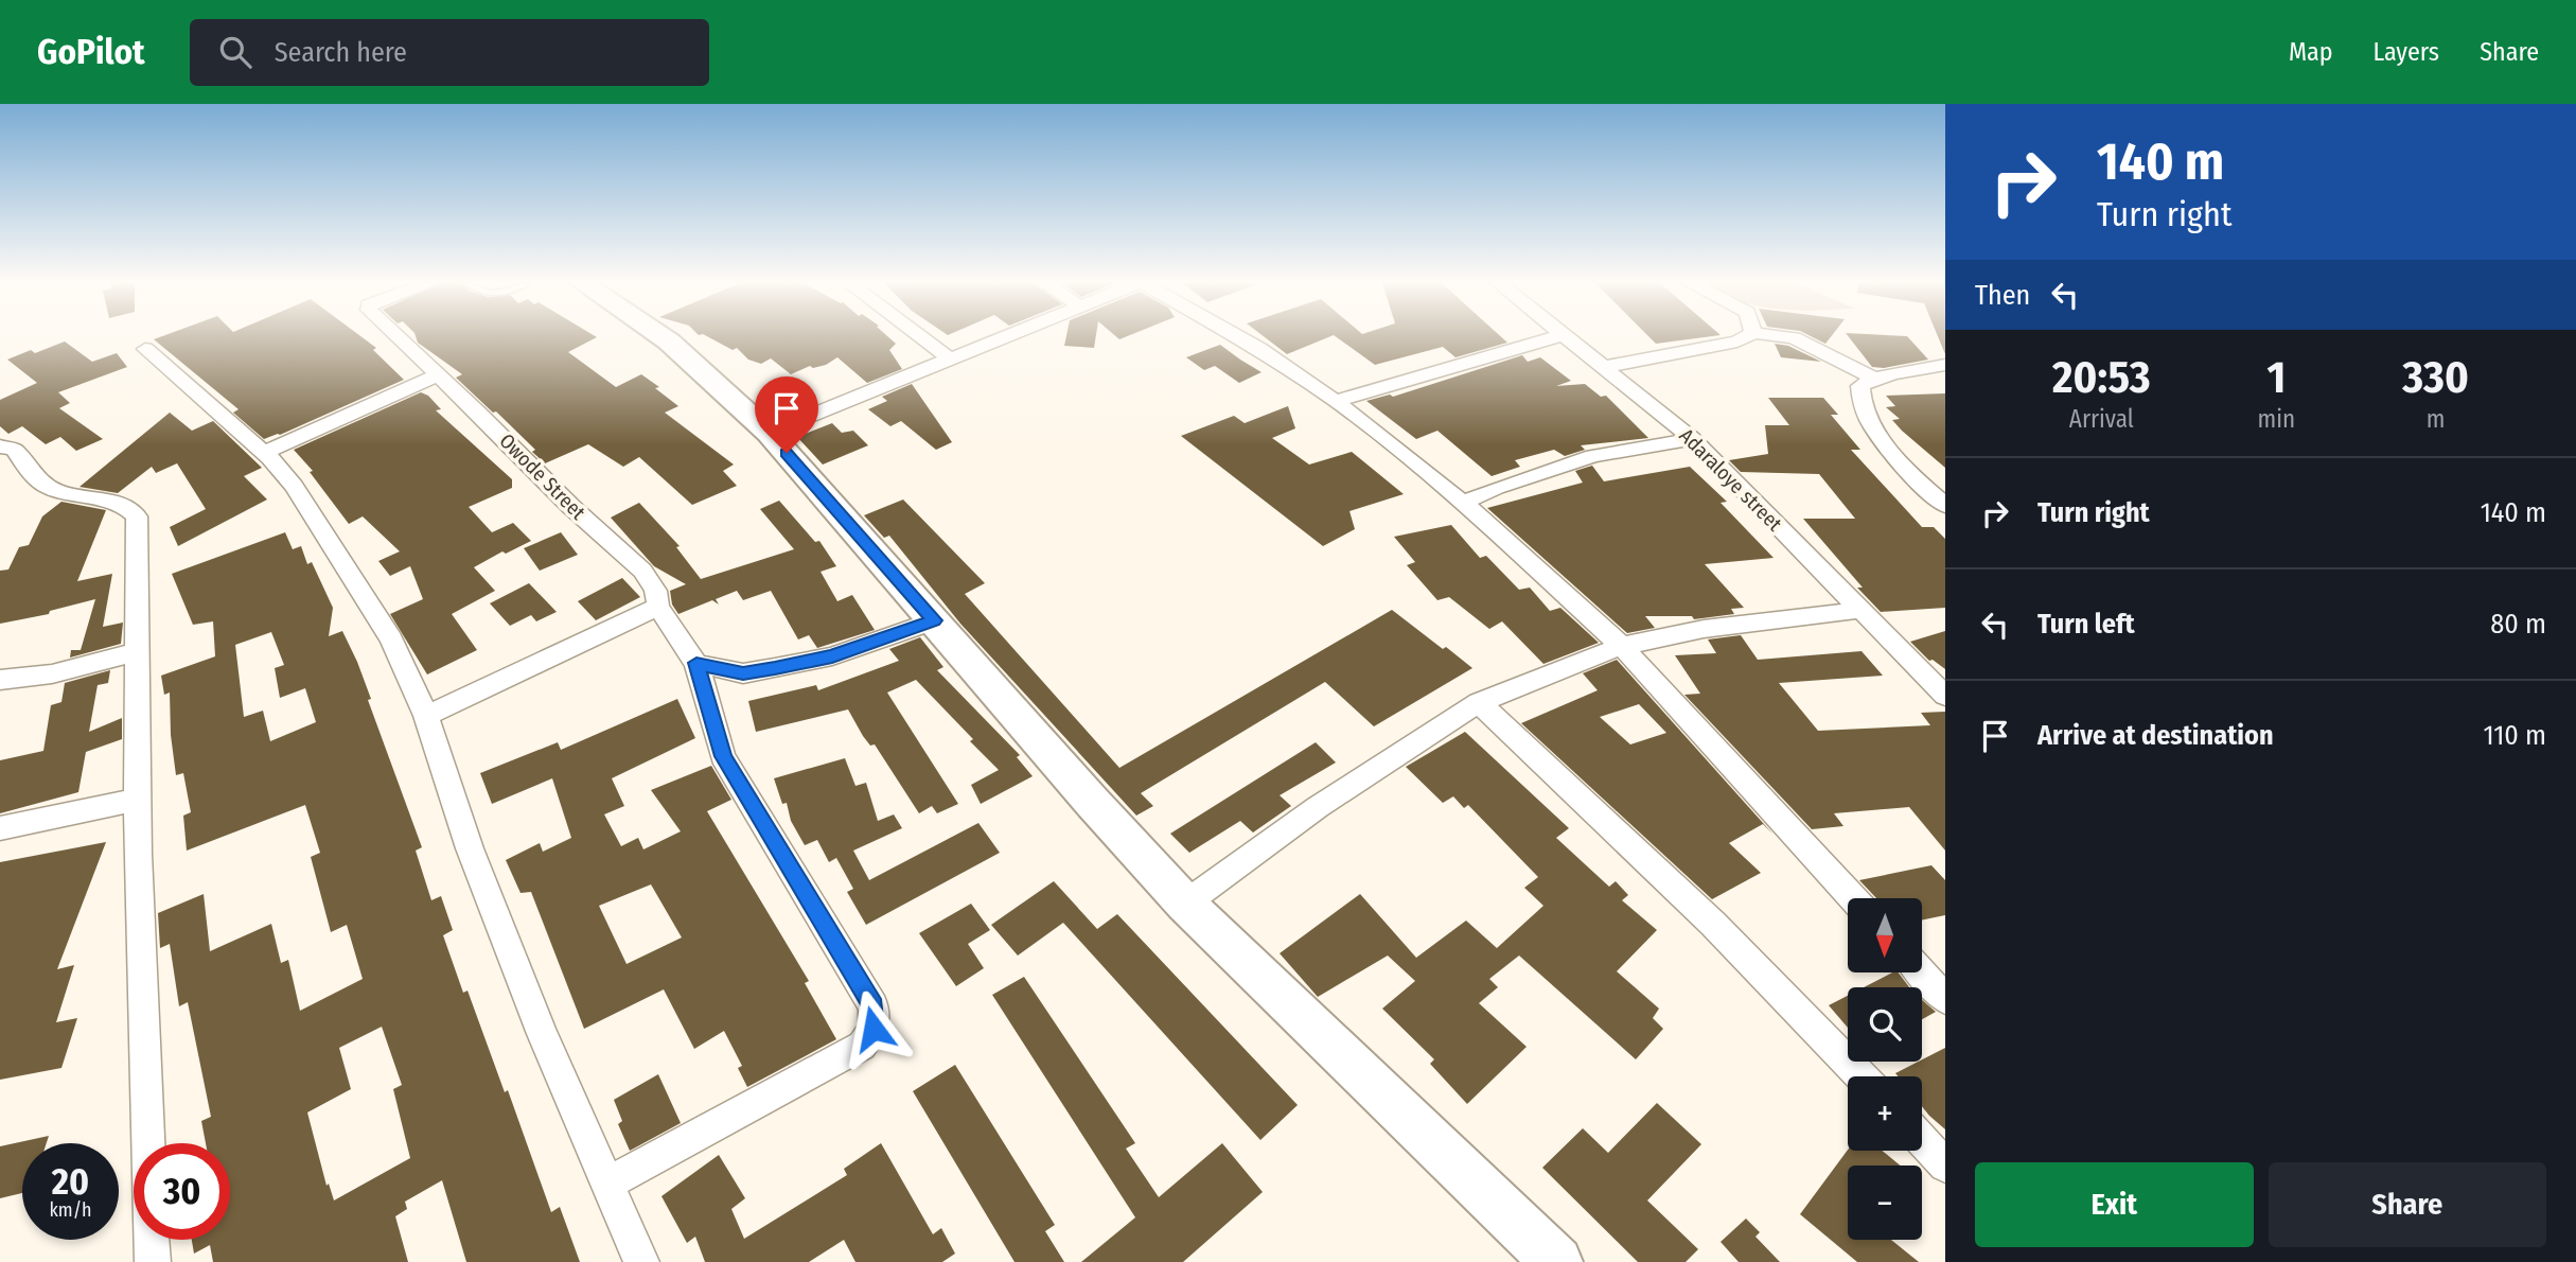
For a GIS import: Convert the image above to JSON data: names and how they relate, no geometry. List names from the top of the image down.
{
  "streets": {
    "street": ["Owode Street", "Adaraloye street"]
  },
  "north": "bottom",
  "page": {
    "header": "GoPilot",
    "search": "Search here",
    "nav": ["Map", "Layers", "Share"],
    "turn": ["140 m", "Turn right"],
    "then": "Then",
    "eta": [
      "20:53",
      "Arrival",
      "1",
      "min",
      "330",
      "m"
    ],
    "list": [
      {
        "name": "Turn right",
        "value": "140 m"
      },
      {
        "name": "Turn left",
        "value": "80 m"
      },
      {
        "name": "Arrive at destination",
        "value": "110 m"
      }
    ],
    "map_buttons": ["+", "−"],
    "speed": "20 km/h",
    "limit": "30",
    "buttons": ["Exit", "Share"]
  }
}
